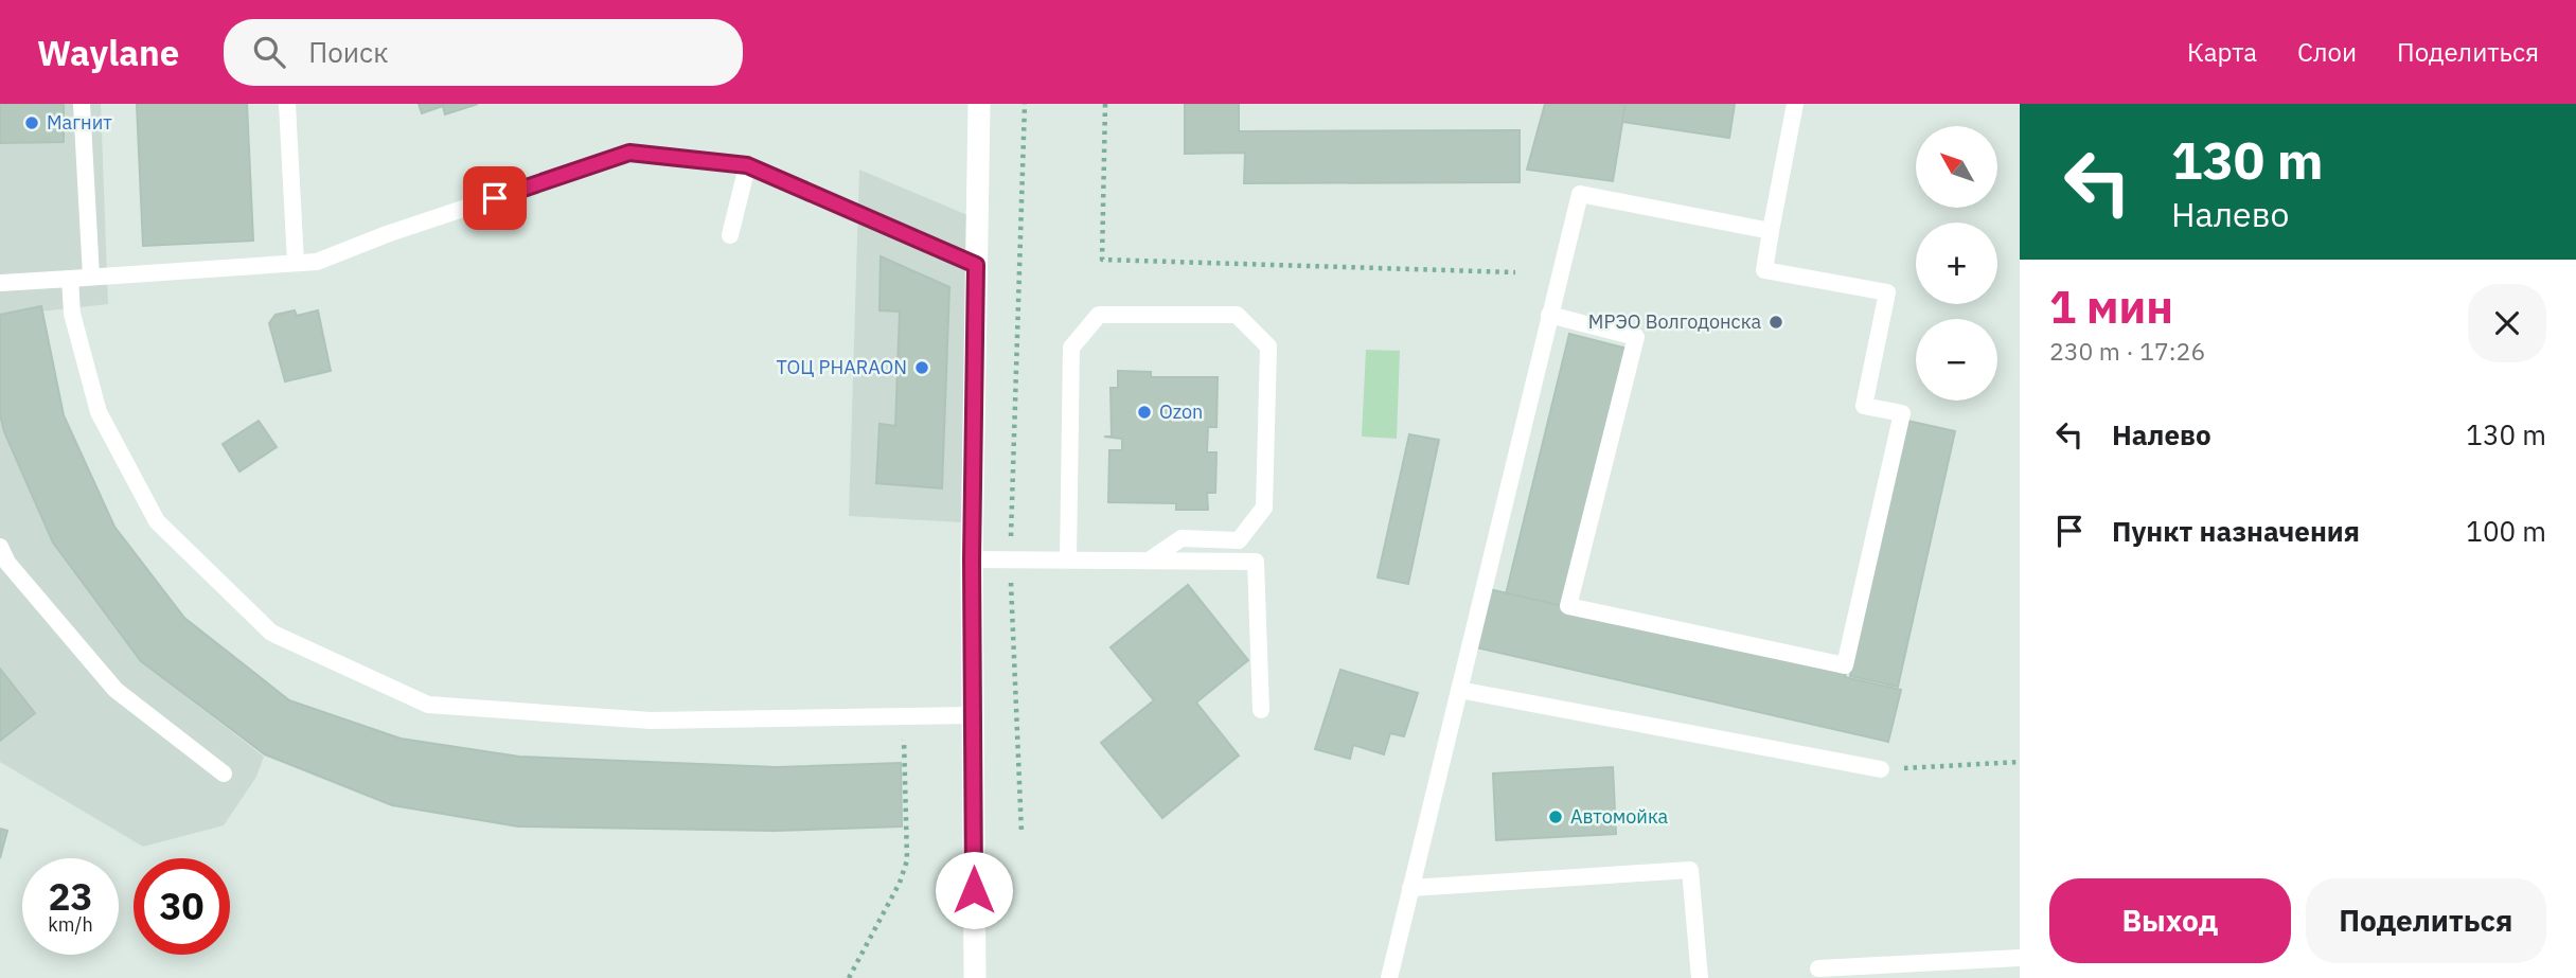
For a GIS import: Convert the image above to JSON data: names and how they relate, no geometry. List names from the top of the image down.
{
  "places": [
    "Магнит",
    "МРЭО Волгодонска",
    "ТОЦ PHARAON",
    "Ozon",
    "Автомойка"
  ],
  "north": "top left",
  "page": {
    "header": "Waylane",
    "search": "Поиск",
    "nav": ["Карта", "Слои", "Поделиться"],
    "turn": ["130 m", "Налево"],
    "map_buttons": ["+", "−"],
    "heading": ["1 мин", "230 m · 17:26"],
    "list": [
      {
        "name": "Налево",
        "value": "130 m"
      },
      {
        "name": "Пункт назначения",
        "value": "100 m"
      }
    ],
    "speed": "23 km/h",
    "limit": "30",
    "buttons": ["Выход", "Поделиться"]
  }
}
